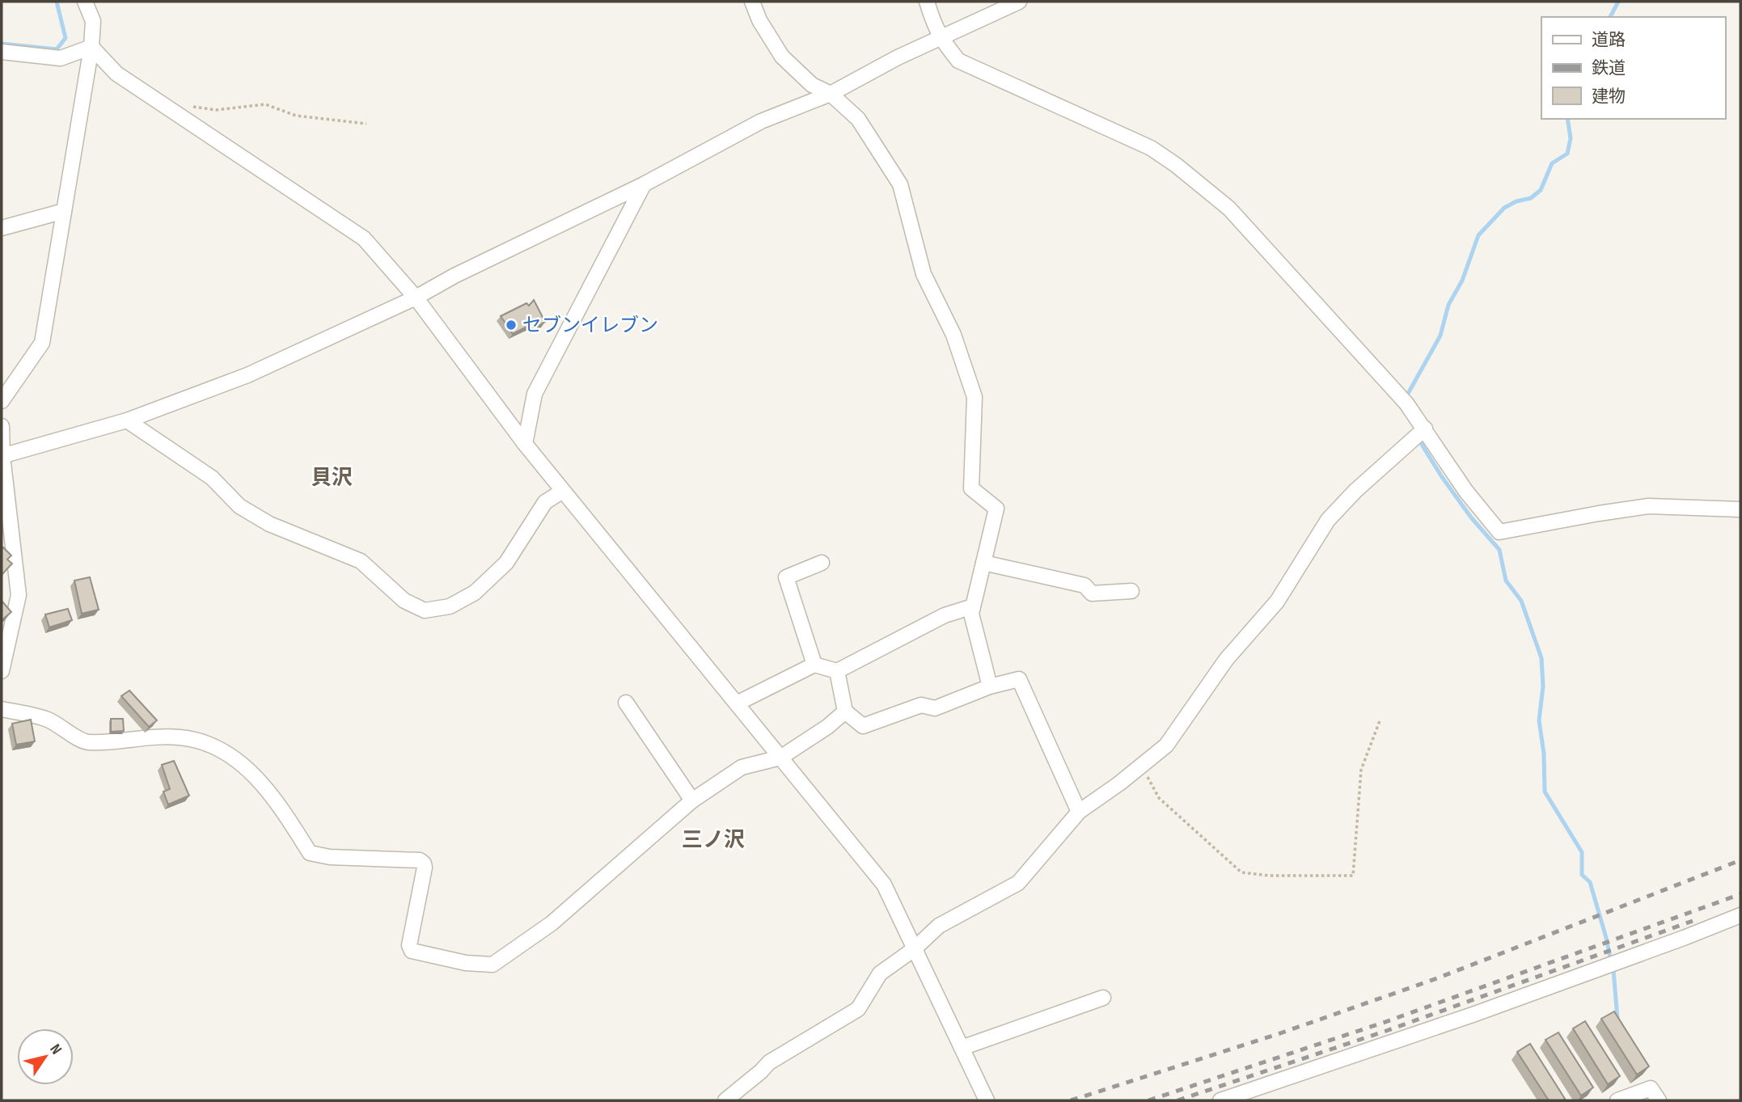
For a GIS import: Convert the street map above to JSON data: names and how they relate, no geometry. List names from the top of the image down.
{
  "districts": ["貝沢", "三ノ沢"],
  "places": ["セブンイレブン"],
  "legend": ["道路", "鉄道", "建物"],
  "north": "top right"
}
